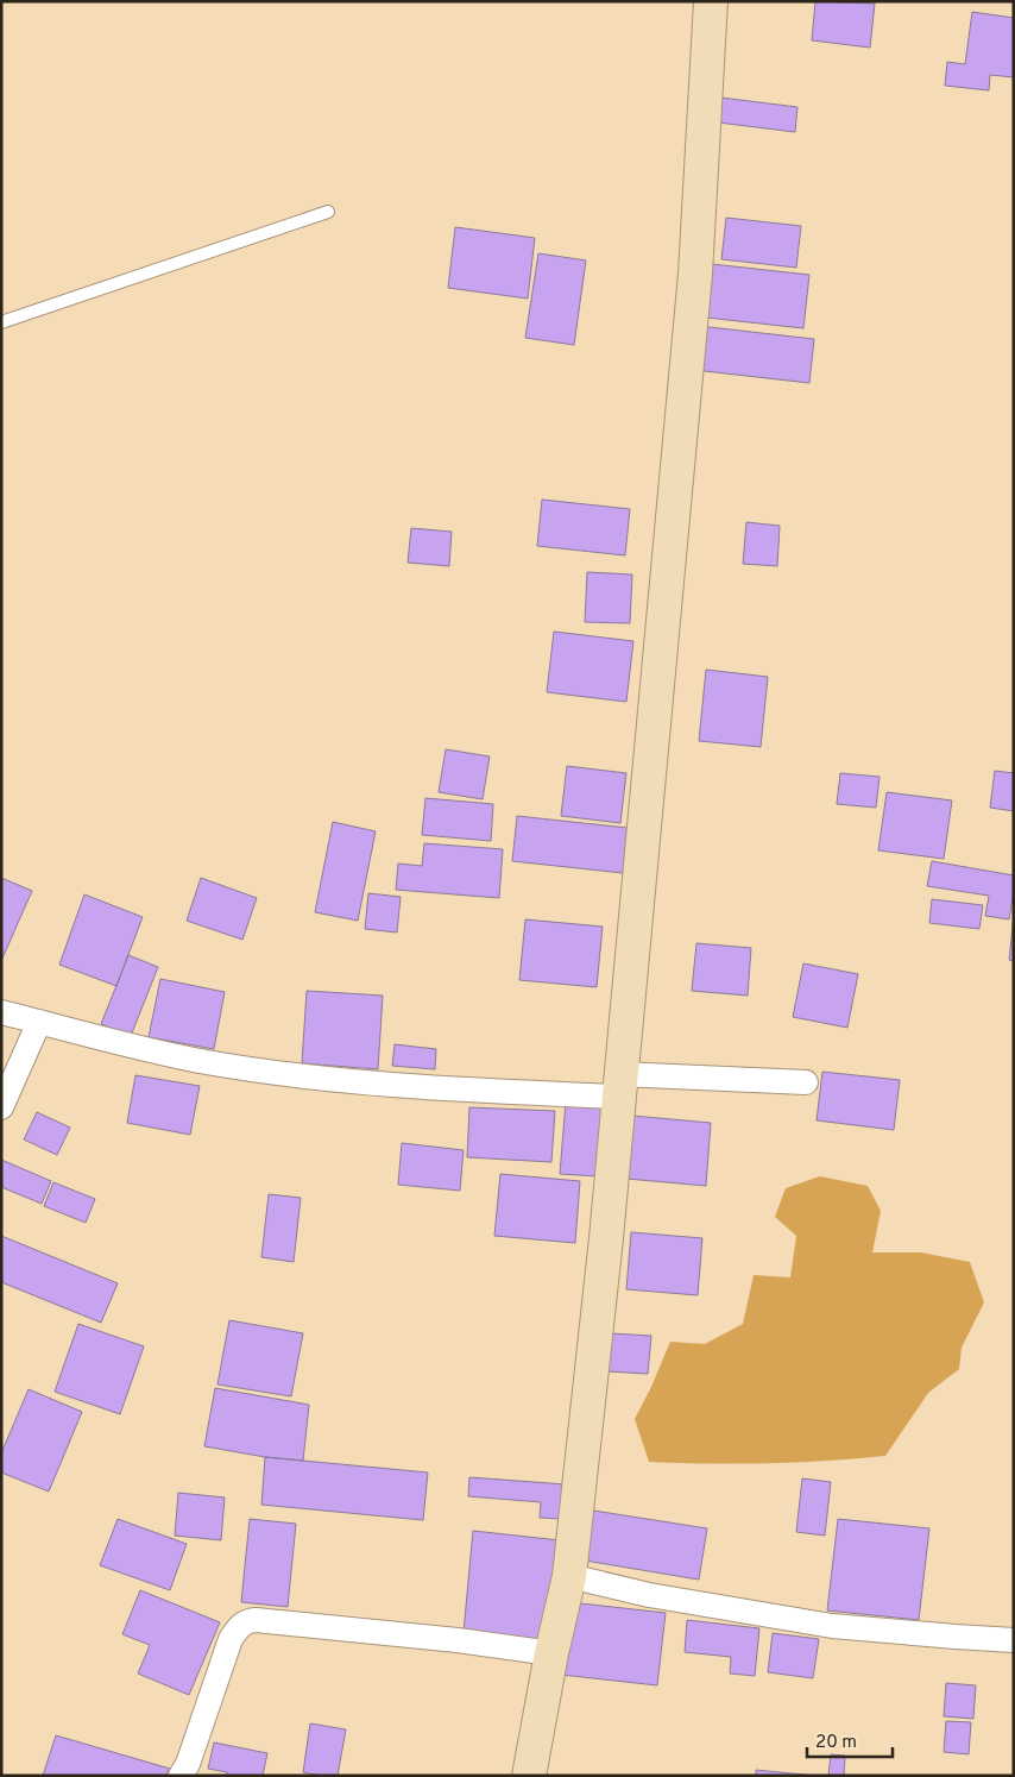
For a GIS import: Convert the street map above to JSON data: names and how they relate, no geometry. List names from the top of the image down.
{
  "scale_bar": "20 m"
}
